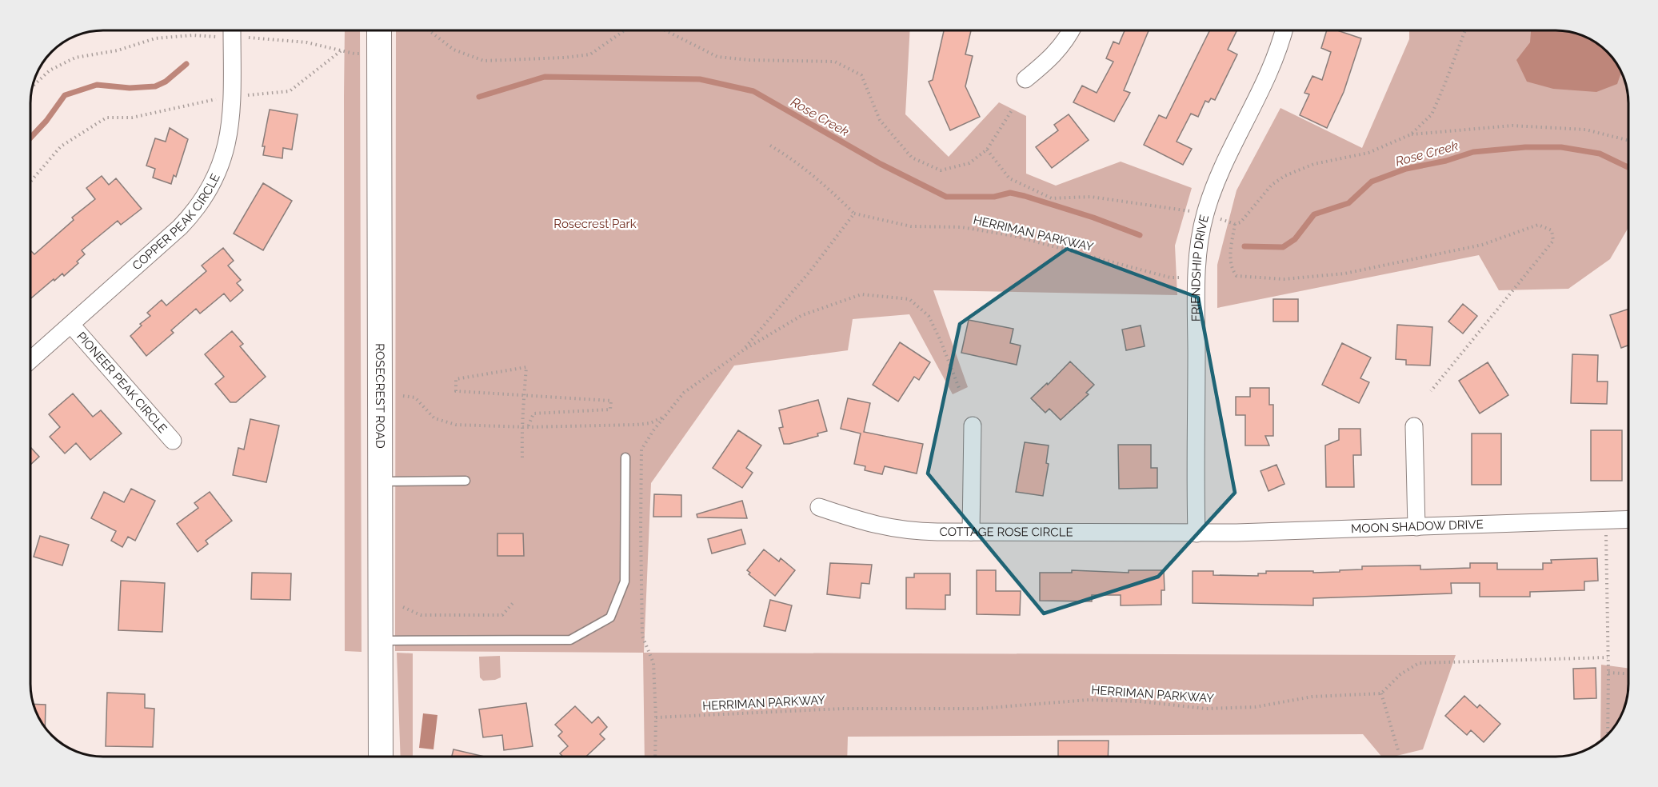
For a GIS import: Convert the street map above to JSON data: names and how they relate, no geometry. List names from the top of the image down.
{
  "streets": {
    "main road": ["ROSECREST ROAD"],
    "street": [
      "COPPER PEAK CIRCLE",
      "FRIENDSHIP DRIVE",
      "PIONEER PEAK CIRCLE",
      "MOON SHADOW DRIVE",
      "COTTAGE ROSE CIRCLE"
    ],
    "path": ["HERRIMAN PARKWAY"]
  },
  "crossings": [
    ["COPPER PEAK CIRCLE", "PIONEER PEAK CIRCLE"],
    ["FRIENDSHIP DRIVE", "MOON SHADOW DRIVE"],
    ["FRIENDSHIP DRIVE", "COTTAGE ROSE CIRCLE"],
    ["MOON SHADOW DRIVE", "COTTAGE ROSE CIRCLE"]
  ],
  "water": ["Rose Creek"],
  "parks": ["Rosecrest Park"]
}
